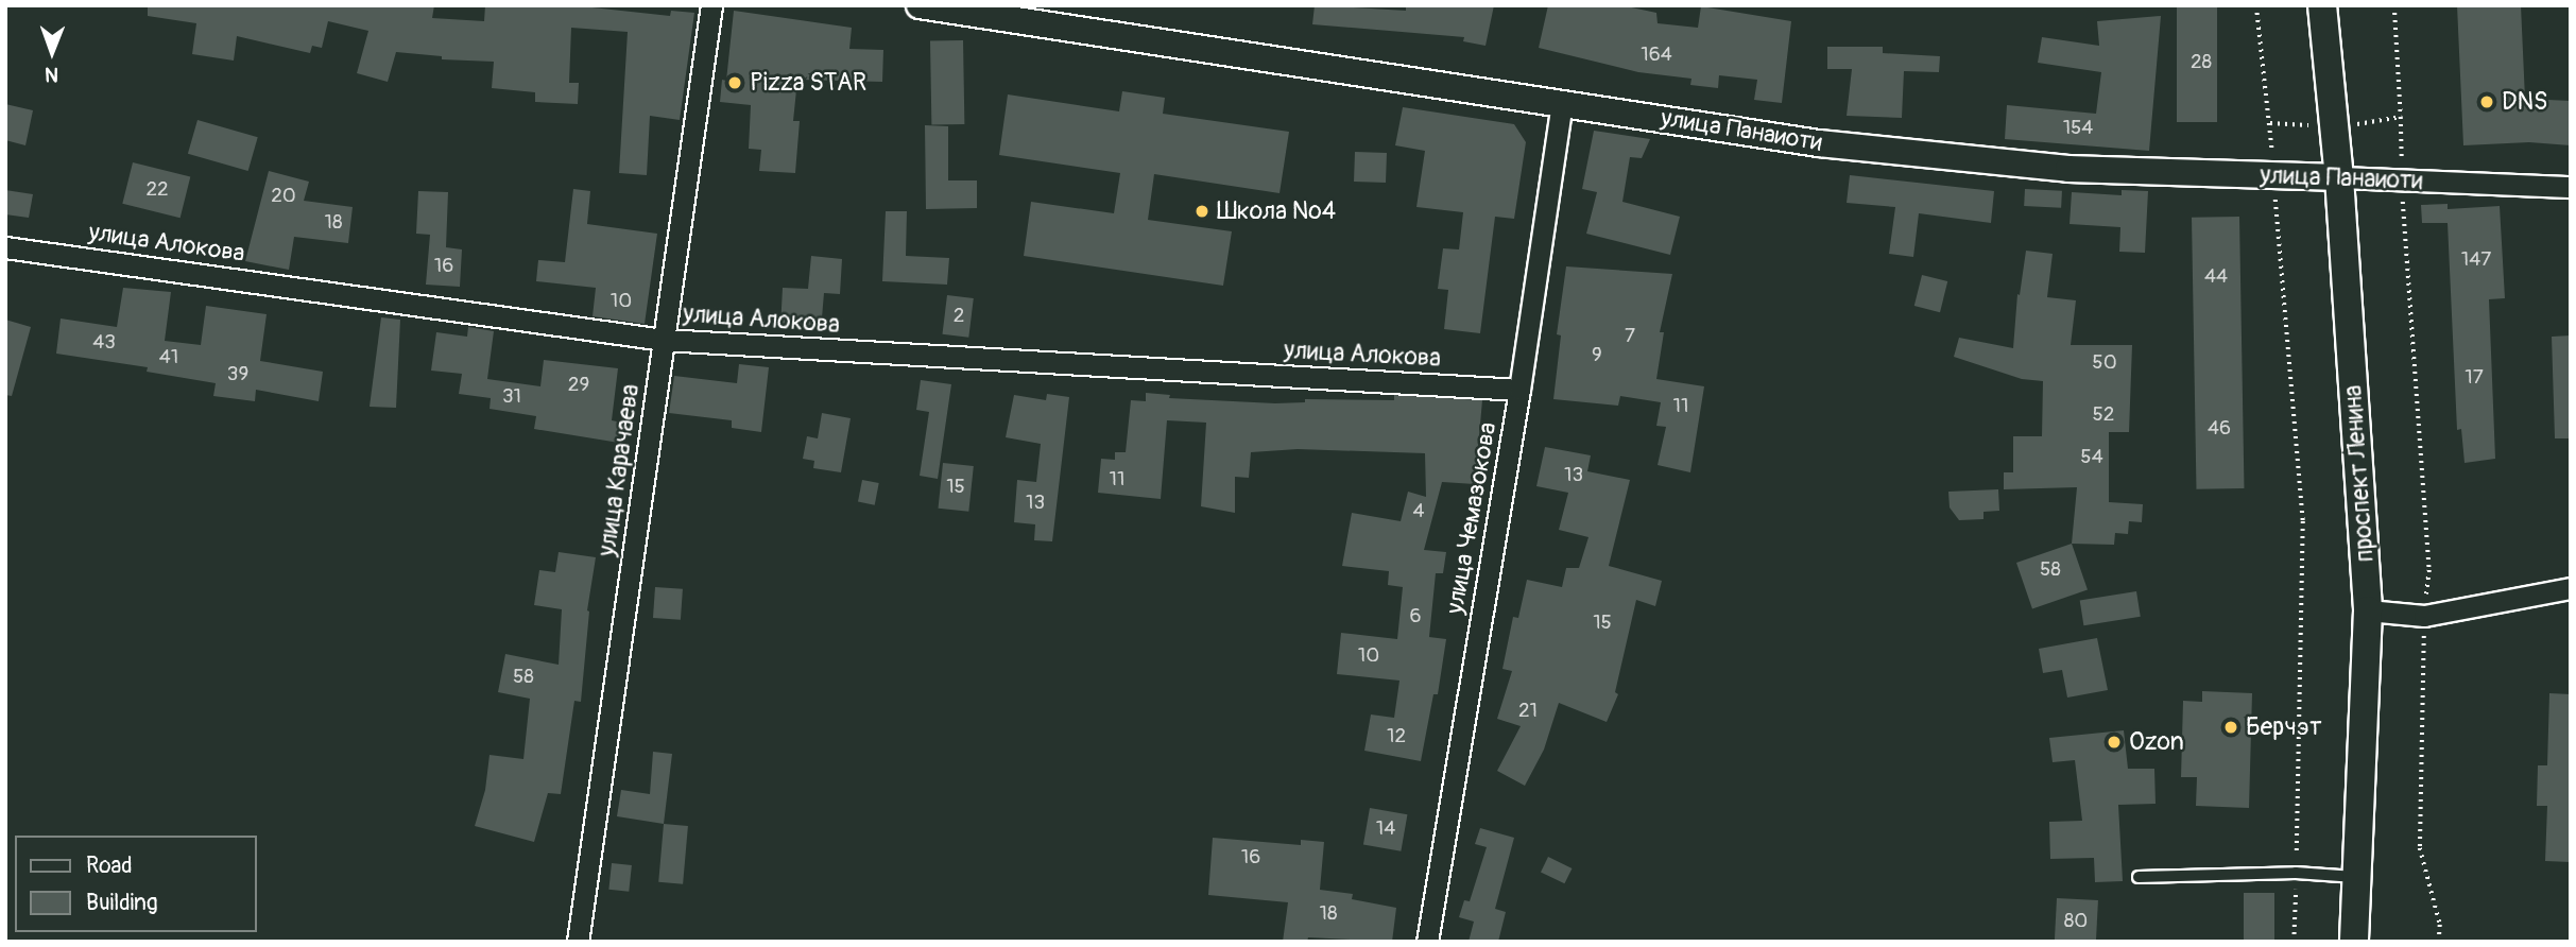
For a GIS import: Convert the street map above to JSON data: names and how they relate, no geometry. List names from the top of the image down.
{
  "streets": {
    "main road": ["проспект Ленина"],
    "street": [
      "улица Панаиоти",
      "улица Алокова",
      "улица Карачаева",
      "улица Чемазокова"
    ]
  },
  "crossings": [
    ["улица Панаиоти", "проспект Ленина"],
    ["улица Панаиоти", "улица Чемазокова"],
    ["улица Алокова", "улица Карачаева"],
    ["улица Алокова", "улица Чемазокова"]
  ],
  "places": [
    "Pizza STAR",
    "DNS",
    "Школа №4",
    "Берчэт",
    "Ozon"
  ],
  "house_numbers": [
    "164",
    "28",
    "154",
    "22",
    "20",
    "18",
    "147",
    "16",
    "44",
    "10",
    "2",
    "7",
    "43",
    "9",
    "41",
    "50",
    "39",
    "17",
    "29",
    "31",
    "11",
    "52",
    "46",
    "54",
    "13",
    "11",
    "15",
    "13",
    "4",
    "58",
    "6",
    "15",
    "10",
    "58",
    "21",
    "12",
    "14",
    "16",
    "18",
    "80"
  ],
  "legend": ["Road", "Building"],
  "north": "bottom"
}
